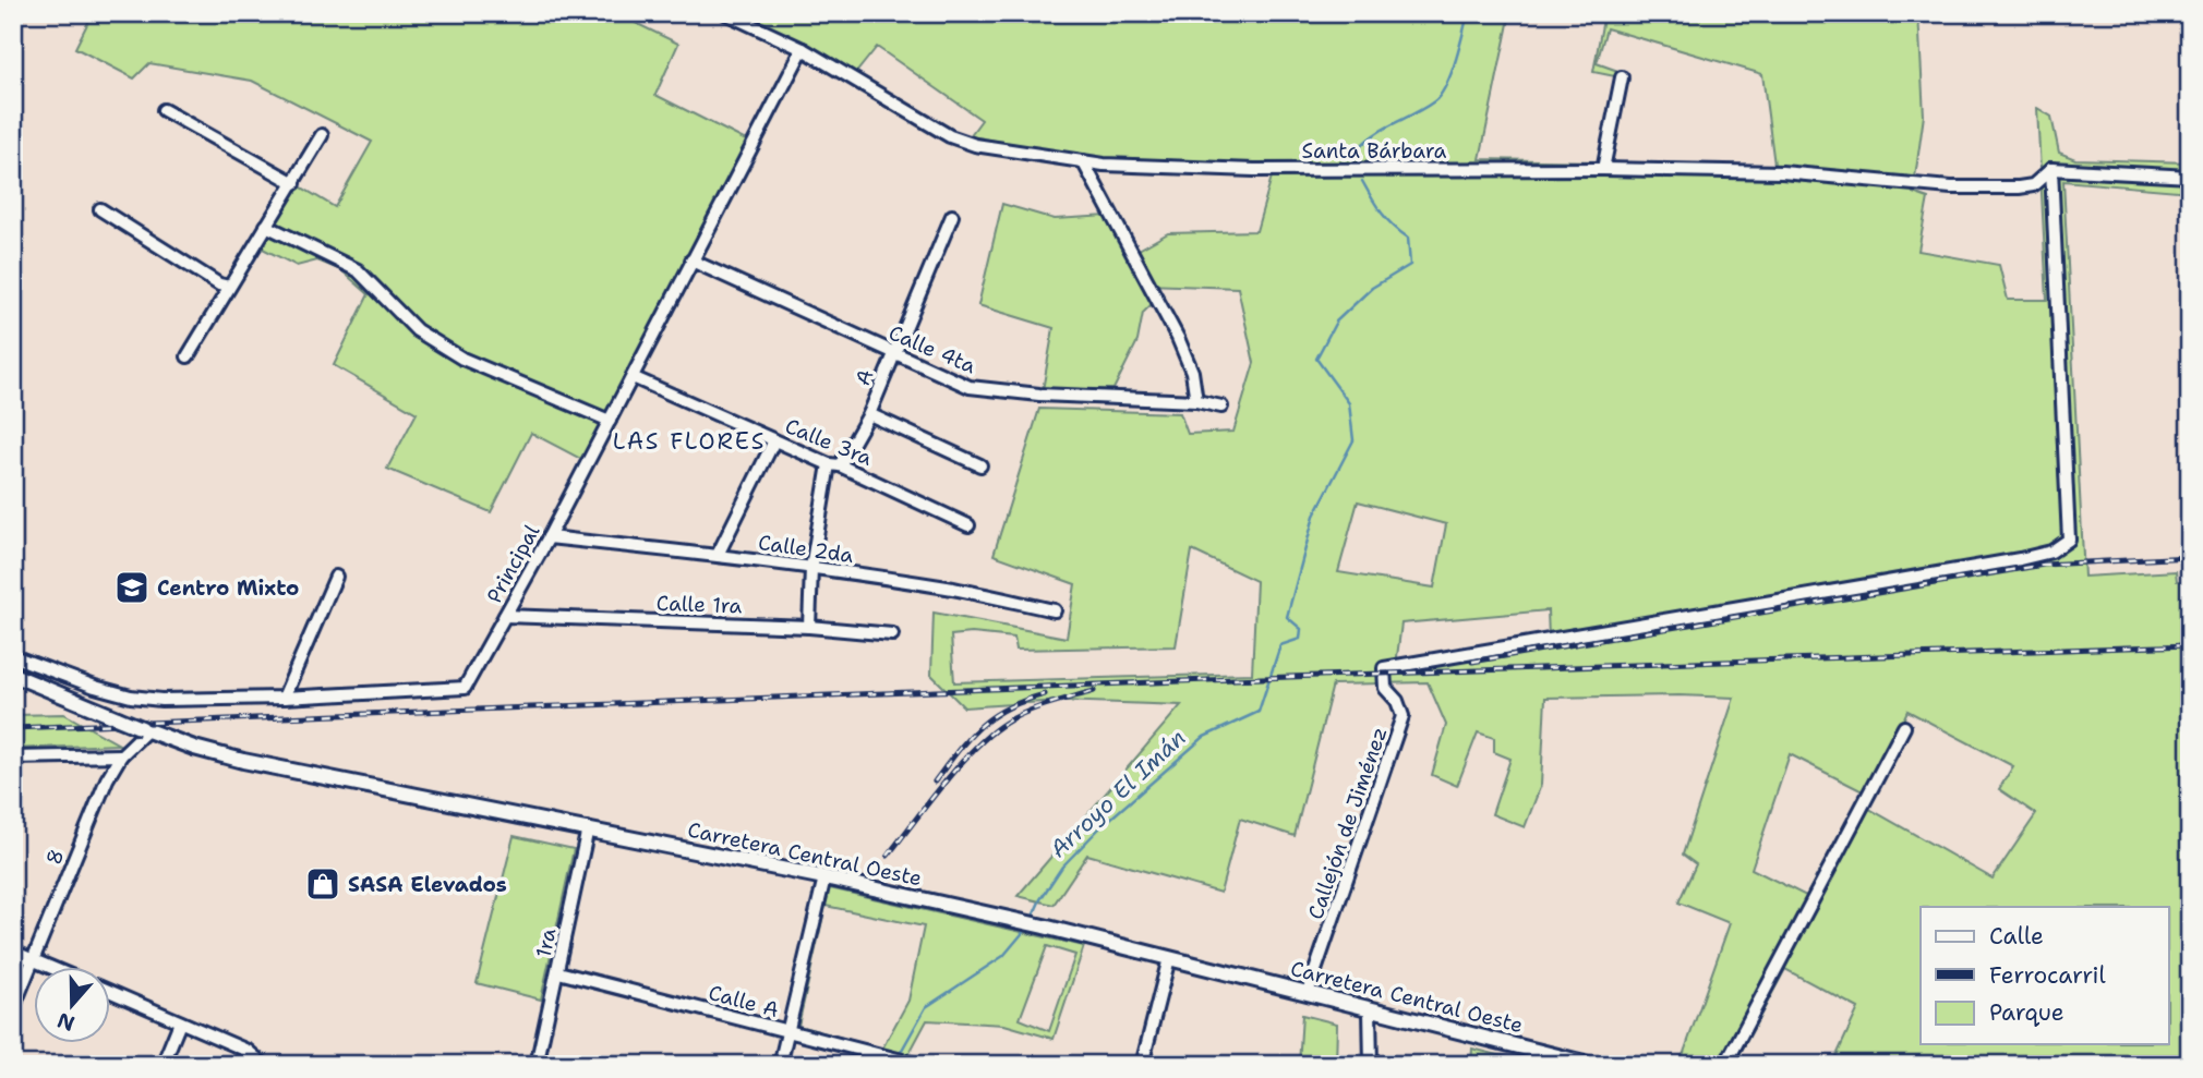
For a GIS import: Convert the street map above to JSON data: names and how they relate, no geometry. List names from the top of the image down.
{
  "streets": {
    "main road": ["Carretera Central Oeste"],
    "street": [
      "Santa Bárbara",
      "Calle 4ta",
      "A",
      "Calle 3ra",
      "Calle 2da",
      "Principal",
      "Calle 1ra",
      "Callejón de Jiménez",
      "8",
      "1ra",
      "Calle A"
    ]
  },
  "crossings": [
    ["Santa Bárbara", "Principal"],
    ["Santa Bárbara", "Callejón de Jiménez"],
    ["Calle 4ta", "A"],
    ["Calle 4ta", "Principal"],
    ["A", "Calle 3ra"],
    ["A", "Calle 2da"],
    ["A", "Calle 1ra"],
    ["Calle 3ra", "Principal"],
    ["Calle 2da", "Principal"],
    ["Principal", "Calle 1ra"],
    ["Callejón de Jiménez", "Carretera Central Oeste"],
    ["Carretera Central Oeste", "8"],
    ["Carretera Central Oeste", "1ra"],
    ["1ra", "Calle A"]
  ],
  "districts": ["LAS FLORES"],
  "water": ["Arroyo El Imán"],
  "places": {
    "school or university": ["Centro Mixto"],
    "shop": ["SASA Elevados"]
  },
  "legend": ["Calle", "Ferrocarril", "Parque"],
  "north": "bottom"
}
